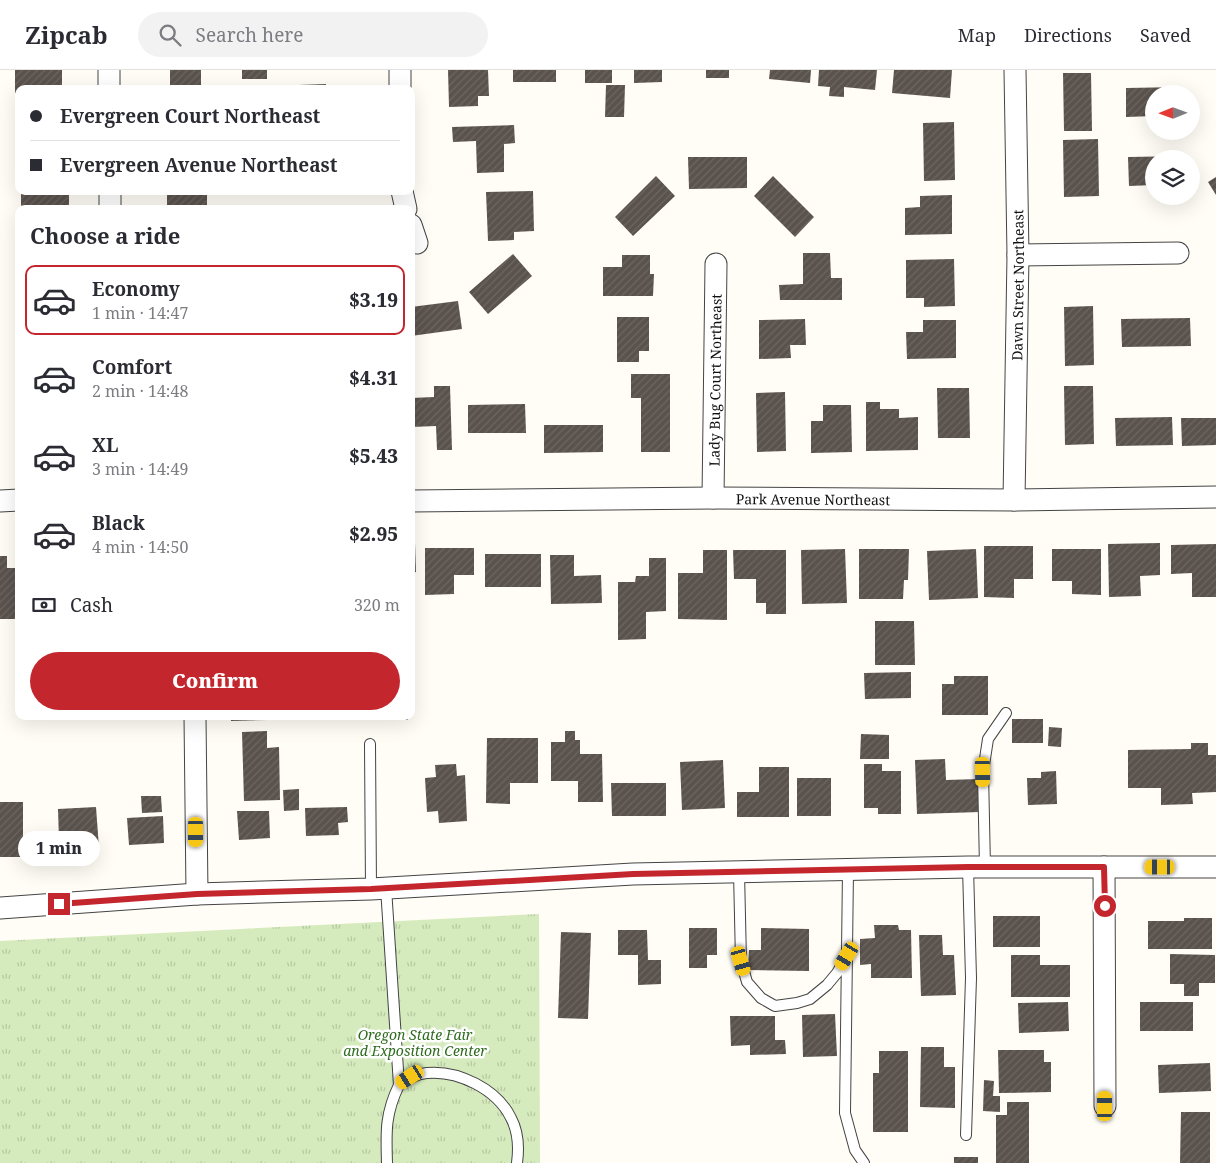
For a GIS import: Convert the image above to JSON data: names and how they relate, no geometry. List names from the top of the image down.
{
  "streets": {
    "street": ["Dawn Street Northeast", "Lady Bug Court Northeast", "Park Avenue Northeast"]
  },
  "crossings": [
    ["Dawn Street Northeast", "Park Avenue Northeast"],
    ["Lady Bug Court Northeast", "Park Avenue Northeast"]
  ],
  "parks": ["Oregon State Fair and Exposition Center"],
  "north": "left",
  "page": {
    "header": "Zipcab",
    "search": "Search here",
    "nav": ["Map", "Directions", "Saved"],
    "banner": ["Evergreen Court Northeast", "Evergreen Avenue Northeast"],
    "heading": "Choose a ride",
    "list": [
      {
        "name": "Economy",
        "note": "1 min · 14:47",
        "value": "$3.19"
      },
      {
        "name": "Comfort",
        "note": "2 min · 14:48",
        "value": "$4.31"
      },
      {
        "name": "XL",
        "note": "3 min · 14:49",
        "value": "$5.43"
      },
      {
        "name": "Black",
        "note": "4 min · 14:50",
        "value": "$2.95"
      }
    ],
    "pay": ["Cash", "320 m"],
    "buttons": "Confirm",
    "bubble": "1 min"
  }
}
